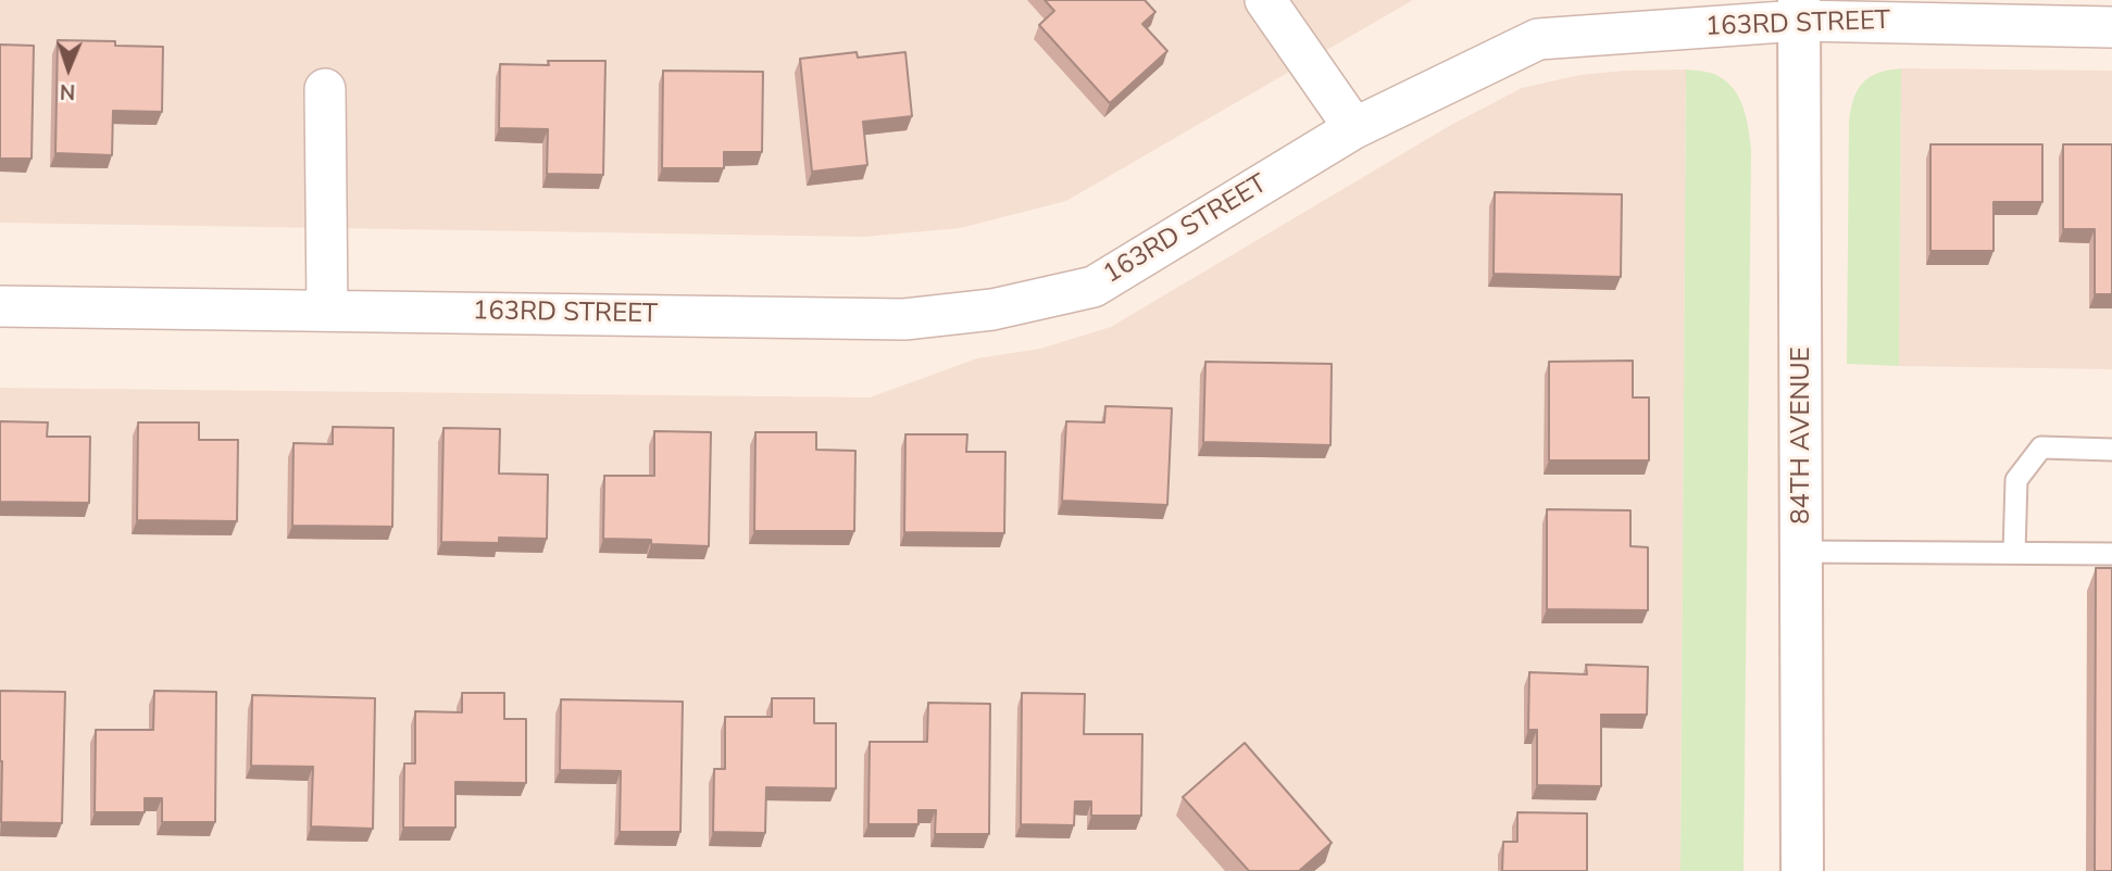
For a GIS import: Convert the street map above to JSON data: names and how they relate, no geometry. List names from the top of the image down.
{
  "streets": {
    "street": ["163RD STREET", "84TH AVENUE"]
  },
  "crossings": [
    ["163RD STREET", "84TH AVENUE"]
  ],
  "north": "bottom"
}
